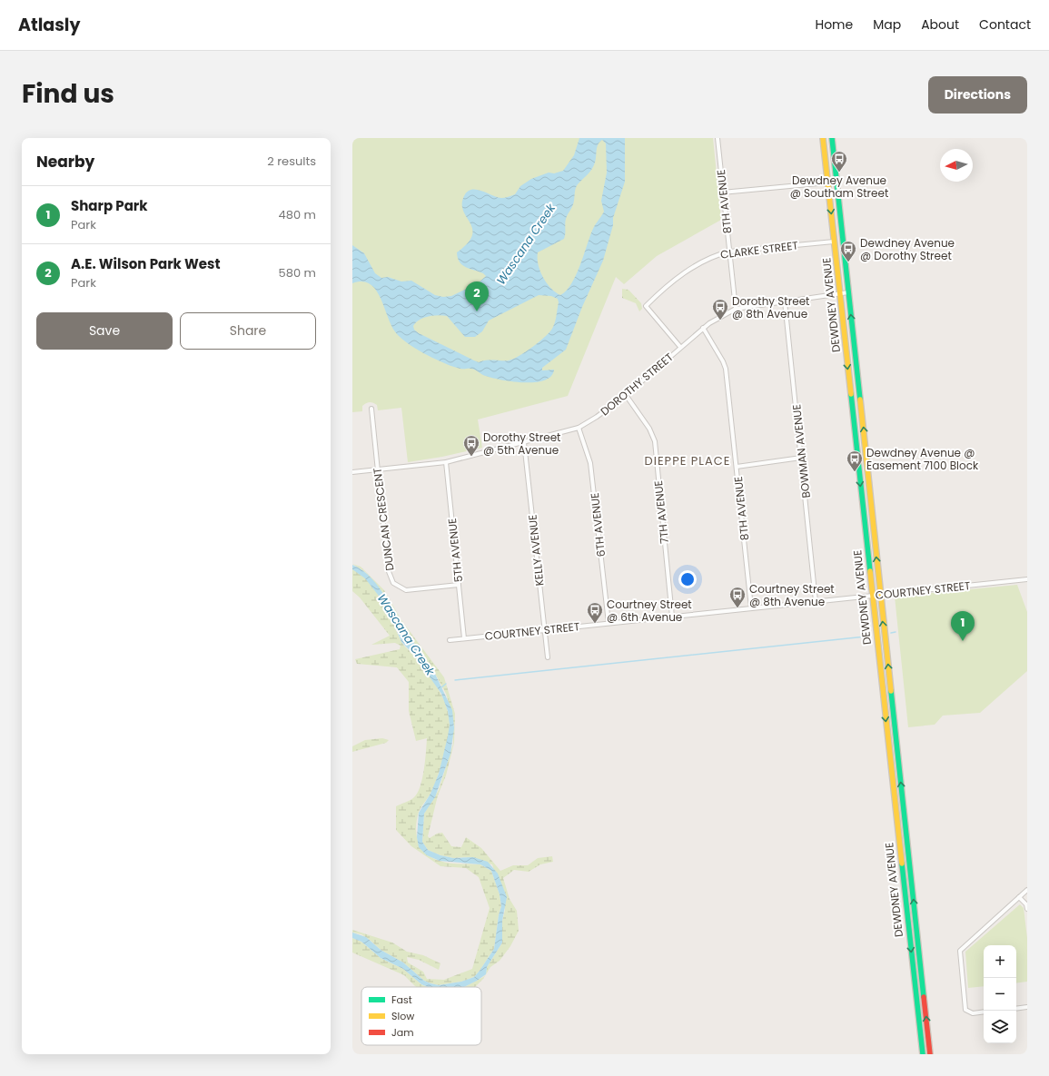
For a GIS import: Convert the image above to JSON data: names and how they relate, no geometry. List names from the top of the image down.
{
  "streets": {
    "main road": ["DEWDNEY AVENUE"],
    "street": [
      "8TH AVENUE",
      "CLARKE STREET",
      "DOROTHY STREET",
      "BOWMAN AVENUE",
      "7TH AVENUE",
      "DUNCAN CRESCENT",
      "6TH AVENUE",
      "5TH AVENUE",
      "KELLY AVENUE",
      "COURTNEY STREET"
    ]
  },
  "crossings": [
    ["8TH AVENUE", "CLARKE STREET"],
    ["8TH AVENUE", "DOROTHY STREET"],
    ["8TH AVENUE", "COURTNEY STREET"],
    ["CLARKE STREET", "DEWDNEY AVENUE"],
    ["CLARKE STREET", "DOROTHY STREET"],
    ["DEWDNEY AVENUE", "DOROTHY STREET"],
    ["DEWDNEY AVENUE", "COURTNEY STREET"],
    ["DOROTHY STREET", "BOWMAN AVENUE"],
    ["DOROTHY STREET", "7TH AVENUE"],
    ["DOROTHY STREET", "DUNCAN CRESCENT"],
    ["DOROTHY STREET", "6TH AVENUE"],
    ["DOROTHY STREET", "5TH AVENUE"],
    ["DOROTHY STREET", "KELLY AVENUE"],
    ["BOWMAN AVENUE", "COURTNEY STREET"],
    ["7TH AVENUE", "COURTNEY STREET"],
    ["DUNCAN CRESCENT", "5TH AVENUE"],
    ["6TH AVENUE", "COURTNEY STREET"],
    ["5TH AVENUE", "COURTNEY STREET"],
    ["KELLY AVENUE", "COURTNEY STREET"]
  ],
  "districts": ["DIEPPE PLACE"],
  "water": ["Wascana Creek"],
  "places": {
    "bus stop": [
      "Dewdney Avenue @ Southam Street",
      "Dewdney Avenue @ Dorothy Street",
      "Dorothy Street @ 8th Avenue",
      "Dorothy Street @ 5th Avenue",
      "Dewdney Avenue @ Easement 7100 Block",
      "Courtney Street @ 8th Avenue",
      "Courtney Street @ 6th Avenue"
    ]
  },
  "legend": ["Fast", "Slow", "Jam"],
  "north": "left",
  "page": {
    "header": "Atlasly",
    "nav": [
      "Home",
      "Map",
      "About",
      "Contact"
    ],
    "title": "Find us",
    "buttons": [
      "Directions",
      ["Save", "Share"]
    ],
    "heading": ["Nearby", "2 results"],
    "list": [
      {
        "mark": "1",
        "name": "Sharp Park",
        "note": "Park",
        "value": "480 m"
      },
      {
        "mark": "2",
        "name": "A.E. Wilson Park West",
        "note": "Park",
        "value": "580 m"
      }
    ],
    "pins": ["2", "1"],
    "map_buttons": ["+", "−"]
  }
}
